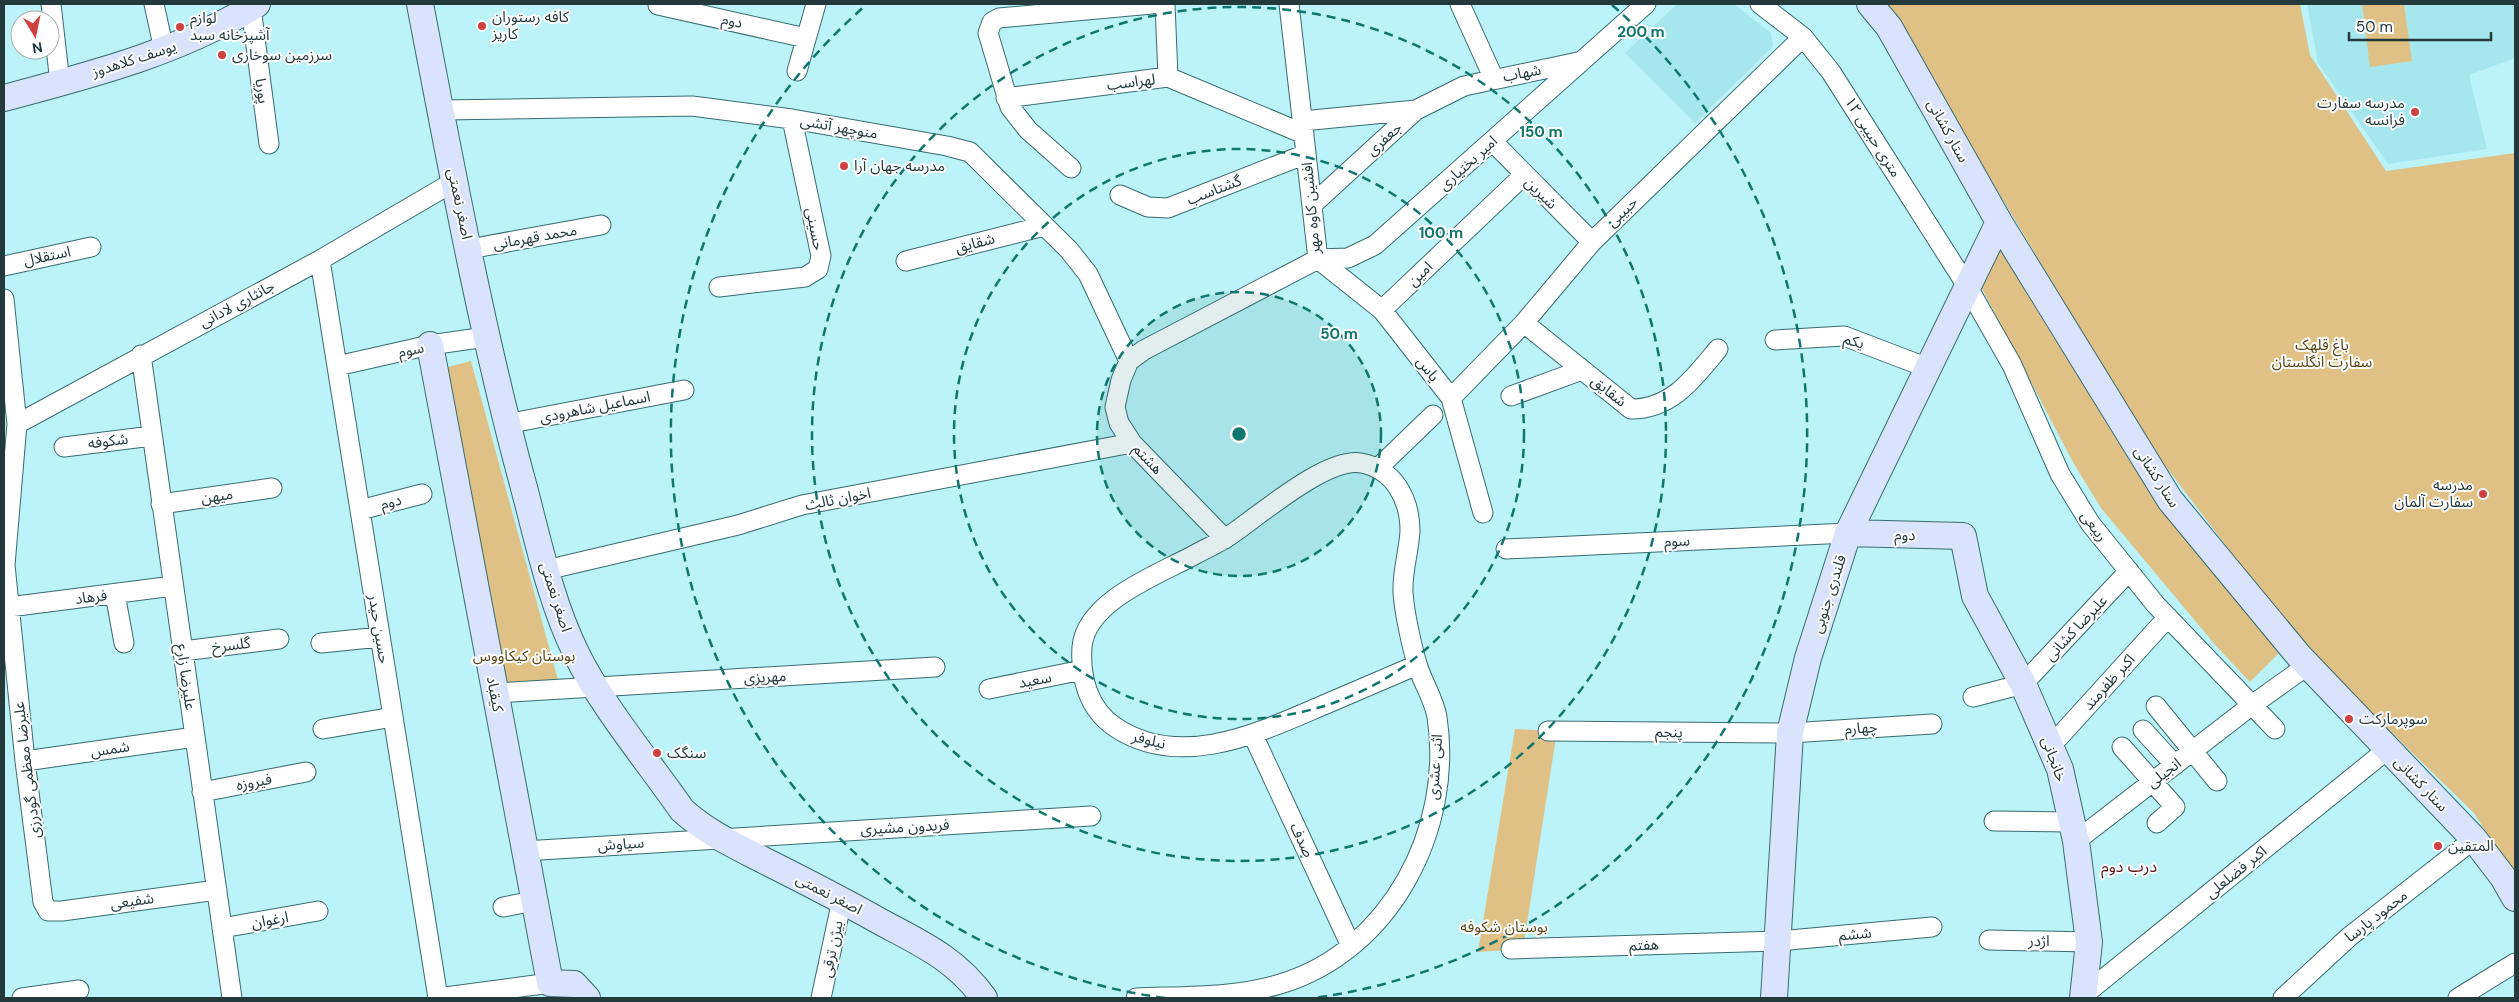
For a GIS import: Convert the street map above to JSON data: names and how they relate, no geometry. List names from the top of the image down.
{
  "streets": {
    "street": [
      "دوم",
      "یوسف کلاهدوز",
      "شهاب",
      "لهراسب",
      "پوریا",
      "منوچهر آتشی",
      "ستار کشانی",
      "۱۲ متری حبیبی",
      "جعفری",
      "امیر بختیاری",
      "گشتاسب",
      "شیرین",
      "اصغر نعمتی",
      "افشین کاوه مهر",
      "حبیبی",
      "حسینی",
      "محمد قهرمانی",
      "شقایق",
      "استقلال",
      "امین",
      "جانثاری لادانی",
      "یکم",
      "سوم",
      "یاس",
      "اسماعیل شاهرودی",
      "شکوفه",
      "هشتم",
      "میهن",
      "اخوان ثالث",
      "ربیعی",
      "قلندری جنوبی",
      "فرهاد",
      "علیرضا کشانی",
      "حسین حیدر",
      "گلسرخ",
      "علیرضا زارع",
      "مهریزی",
      "سعید",
      "اکبر ظفرمند",
      "کیقباد",
      "چهارم",
      "پنجم",
      "نیلوفر",
      "شمس",
      "خانجانی",
      "اثنی عشری",
      "علیرضا معظمی گودرزی",
      "انجیلی",
      "فیروزه",
      "فریدون مشیری",
      "صدف",
      "سیاوش",
      "اکبر فضلعلی",
      "شفیعی",
      "محمود پارسا",
      "ارغوان",
      "ششم",
      "اژدر",
      "هفتم",
      "بیژن ترقی"
    ]
  },
  "crossings": [
    ["دوم", "سوم"],
    ["دوم", "قلندری جنوبی"],
    ["دوم", "حسین حیدر"],
    ["دوم", "خانجانی"],
    ["یوسف کلاهدوز", "پوریا"],
    ["شهاب", "جعفری"],
    ["شهاب", "امیر بختیاری"],
    ["لهراسب", "جعفری"],
    ["لهراسب", "افشین کاوه مهر"],
    ["منوچهر آتشی", "اصغر نعمتی"],
    ["منوچهر آتشی", "افشین کاوه مهر"],
    ["منوچهر آتشی", "حسینی"],
    ["منوچهر آتشی", "شقایق"],
    ["منوچهر آتشی", "هشتم"],
    ["ستار کشانی", "قلندری جنوبی"],
    ["ستار کشانی", "انجیلی"],
    ["ستار کشانی", "اکبر فضلعلی"],
    ["ستار کشانی", "محمود پارسا"],
    ["۱۲ متری حبیبی", "حبیبی"],
    ["۱۲ متری حبیبی", "ربیعی"],
    ["۱۲ متری حبیبی", "قلندری جنوبی"],
    ["جعفری", "افشین کاوه مهر"],
    ["امیر بختیاری", "شیرین"],
    ["امیر بختیاری", "افشین کاوه مهر"],
    ["امیر بختیاری", "یاس"],
    ["گشتاسب", "افشین کاوه مهر"],
    ["شیرین", "حبیبی"],
    ["شیرین", "امین"],
    ["اصغر نعمتی", "محمد قهرمانی"],
    ["اصغر نعمتی", "جانثاری لادانی"],
    ["اصغر نعمتی", "سوم"],
    ["اصغر نعمتی", "اسماعیل شاهرودی"],
    ["اصغر نعمتی", "اخوان ثالث"],
    ["اصغر نعمتی", "مهریزی"],
    ["اصغر نعمتی", "فریدون مشیری"],
    ["اصغر نعمتی", "سیاوش"],
    ["اصغر نعمتی", "بیژن ترقی"],
    ["افشین کاوه مهر", "یاس"],
    ["افشین کاوه مهر", "هشتم"],
    ["حبیبی", "شقایق"],
    ["حبیبی", "یاس"],
    ["امین", "یاس"],
    ["جانثاری لادانی", "حسین حیدر"],
    ["جانثاری لادانی", "علیرضا زارع"],
    ["جانثاری لادانی", "علیرضا معظمی گودرزی"],
    ["یکم", "قلندری جنوبی"],
    ["سوم", "قلندری جنوبی"],
    ["سوم", "حسین حیدر"],
    ["سوم", "کیقباد"],
    ["شکوفه", "علیرضا زارع"],
    ["هشتم", "اخوان ثالث"],
    ["هشتم", "نیلوفر"],
    ["میهن", "علیرضا زارع"],
    ["ربیعی", "قلندری جنوبی"],
    ["ربیعی", "علیرضا کشانی"],
    ["ربیعی", "اکبر ظفرمند"],
    ["ربیعی", "انجیلی"],
    ["قلندری جنوبی", "چهارم"],
    ["قلندری جنوبی", "پنجم"],
    ["قلندری جنوبی", "ششم"],
    ["قلندری جنوبی", "هفتم"],
    ["فرهاد", "علیرضا زارع"],
    ["فرهاد", "علیرضا معظمی گودرزی"],
    ["علیرضا کشانی", "خانجانی"],
    ["گلسرخ", "علیرضا زارع"],
    ["علیرضا زارع", "شمس"],
    ["علیرضا زارع", "فیروزه"],
    ["علیرضا زارع", "شفیعی"],
    ["علیرضا زارع", "ارغوان"],
    ["مهریزی", "کیقباد"],
    ["سعید", "نیلوفر"],
    ["اکبر ظفرمند", "خانجانی"],
    ["کیقباد", "سیاوش"],
    ["چهارم", "پنجم"],
    ["نیلوفر", "اثنی عشری"],
    ["نیلوفر", "صدف"],
    ["شمس", "علیرضا معظمی گودرزی"],
    ["خانجانی", "انجیلی"],
    ["خانجانی", "اکبر فضلعلی"],
    ["خانجانی", "اژدر"],
    ["اثنی عشری", "صدف"],
    ["علیرضا معظمی گودرزی", "شفیعی"],
    ["فریدون مشیری", "سیاوش"],
    ["ششم", "هفتم"]
  ],
  "districts": ["درب دوم"],
  "parks": ["باغ قلهک سفارت انگلستان", "بوستان کیکاووس", "بوستان شکوفه"],
  "places": [
    "کافه رستوران کاریز",
    "لوازم آشپزخانه سبد",
    "سرزمين سوخاری",
    "مدرسه سفارت فرانسه",
    "مدرسه جهان آرا",
    "مدرسه سفارت آلمان",
    "سوپرمارکت",
    "سنگک",
    "المتقین"
  ],
  "scale_bar": "50 m",
  "north": "bottom",
  "rings": [
    "200 m",
    "150 m",
    "100 m",
    "50 m"
  ]
}
